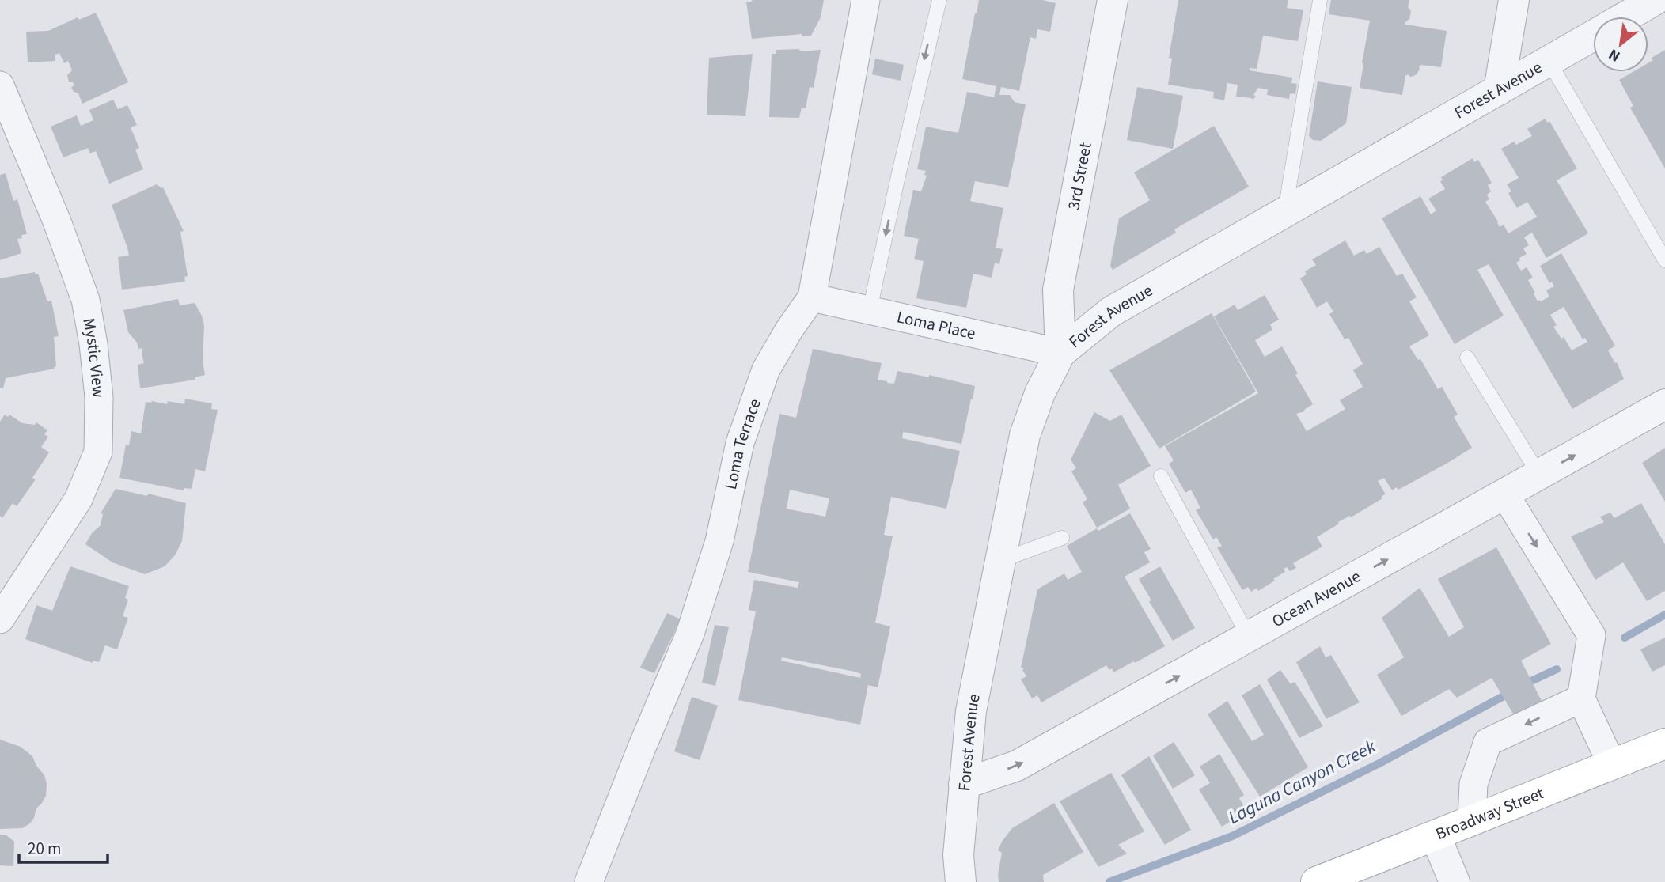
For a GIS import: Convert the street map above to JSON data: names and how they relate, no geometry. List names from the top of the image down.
{
  "streets": {
    "main road": ["Broadway Street"],
    "street": [
      "Forest Avenue",
      "3rd Street",
      "Loma Place",
      "Mystic View",
      "Loma Terrace",
      "Ocean Avenue"
    ]
  },
  "crossings": [
    ["Forest Avenue", "3rd Street"],
    ["Forest Avenue", "Loma Place"],
    ["Forest Avenue", "Ocean Avenue"],
    ["3rd Street", "Loma Place"],
    ["Loma Place", "Loma Terrace"]
  ],
  "one_way": ["Ocean Avenue"],
  "water": ["Laguna Canyon Creek"],
  "scale_bar": "20 m",
  "north": "bottom left"
}
